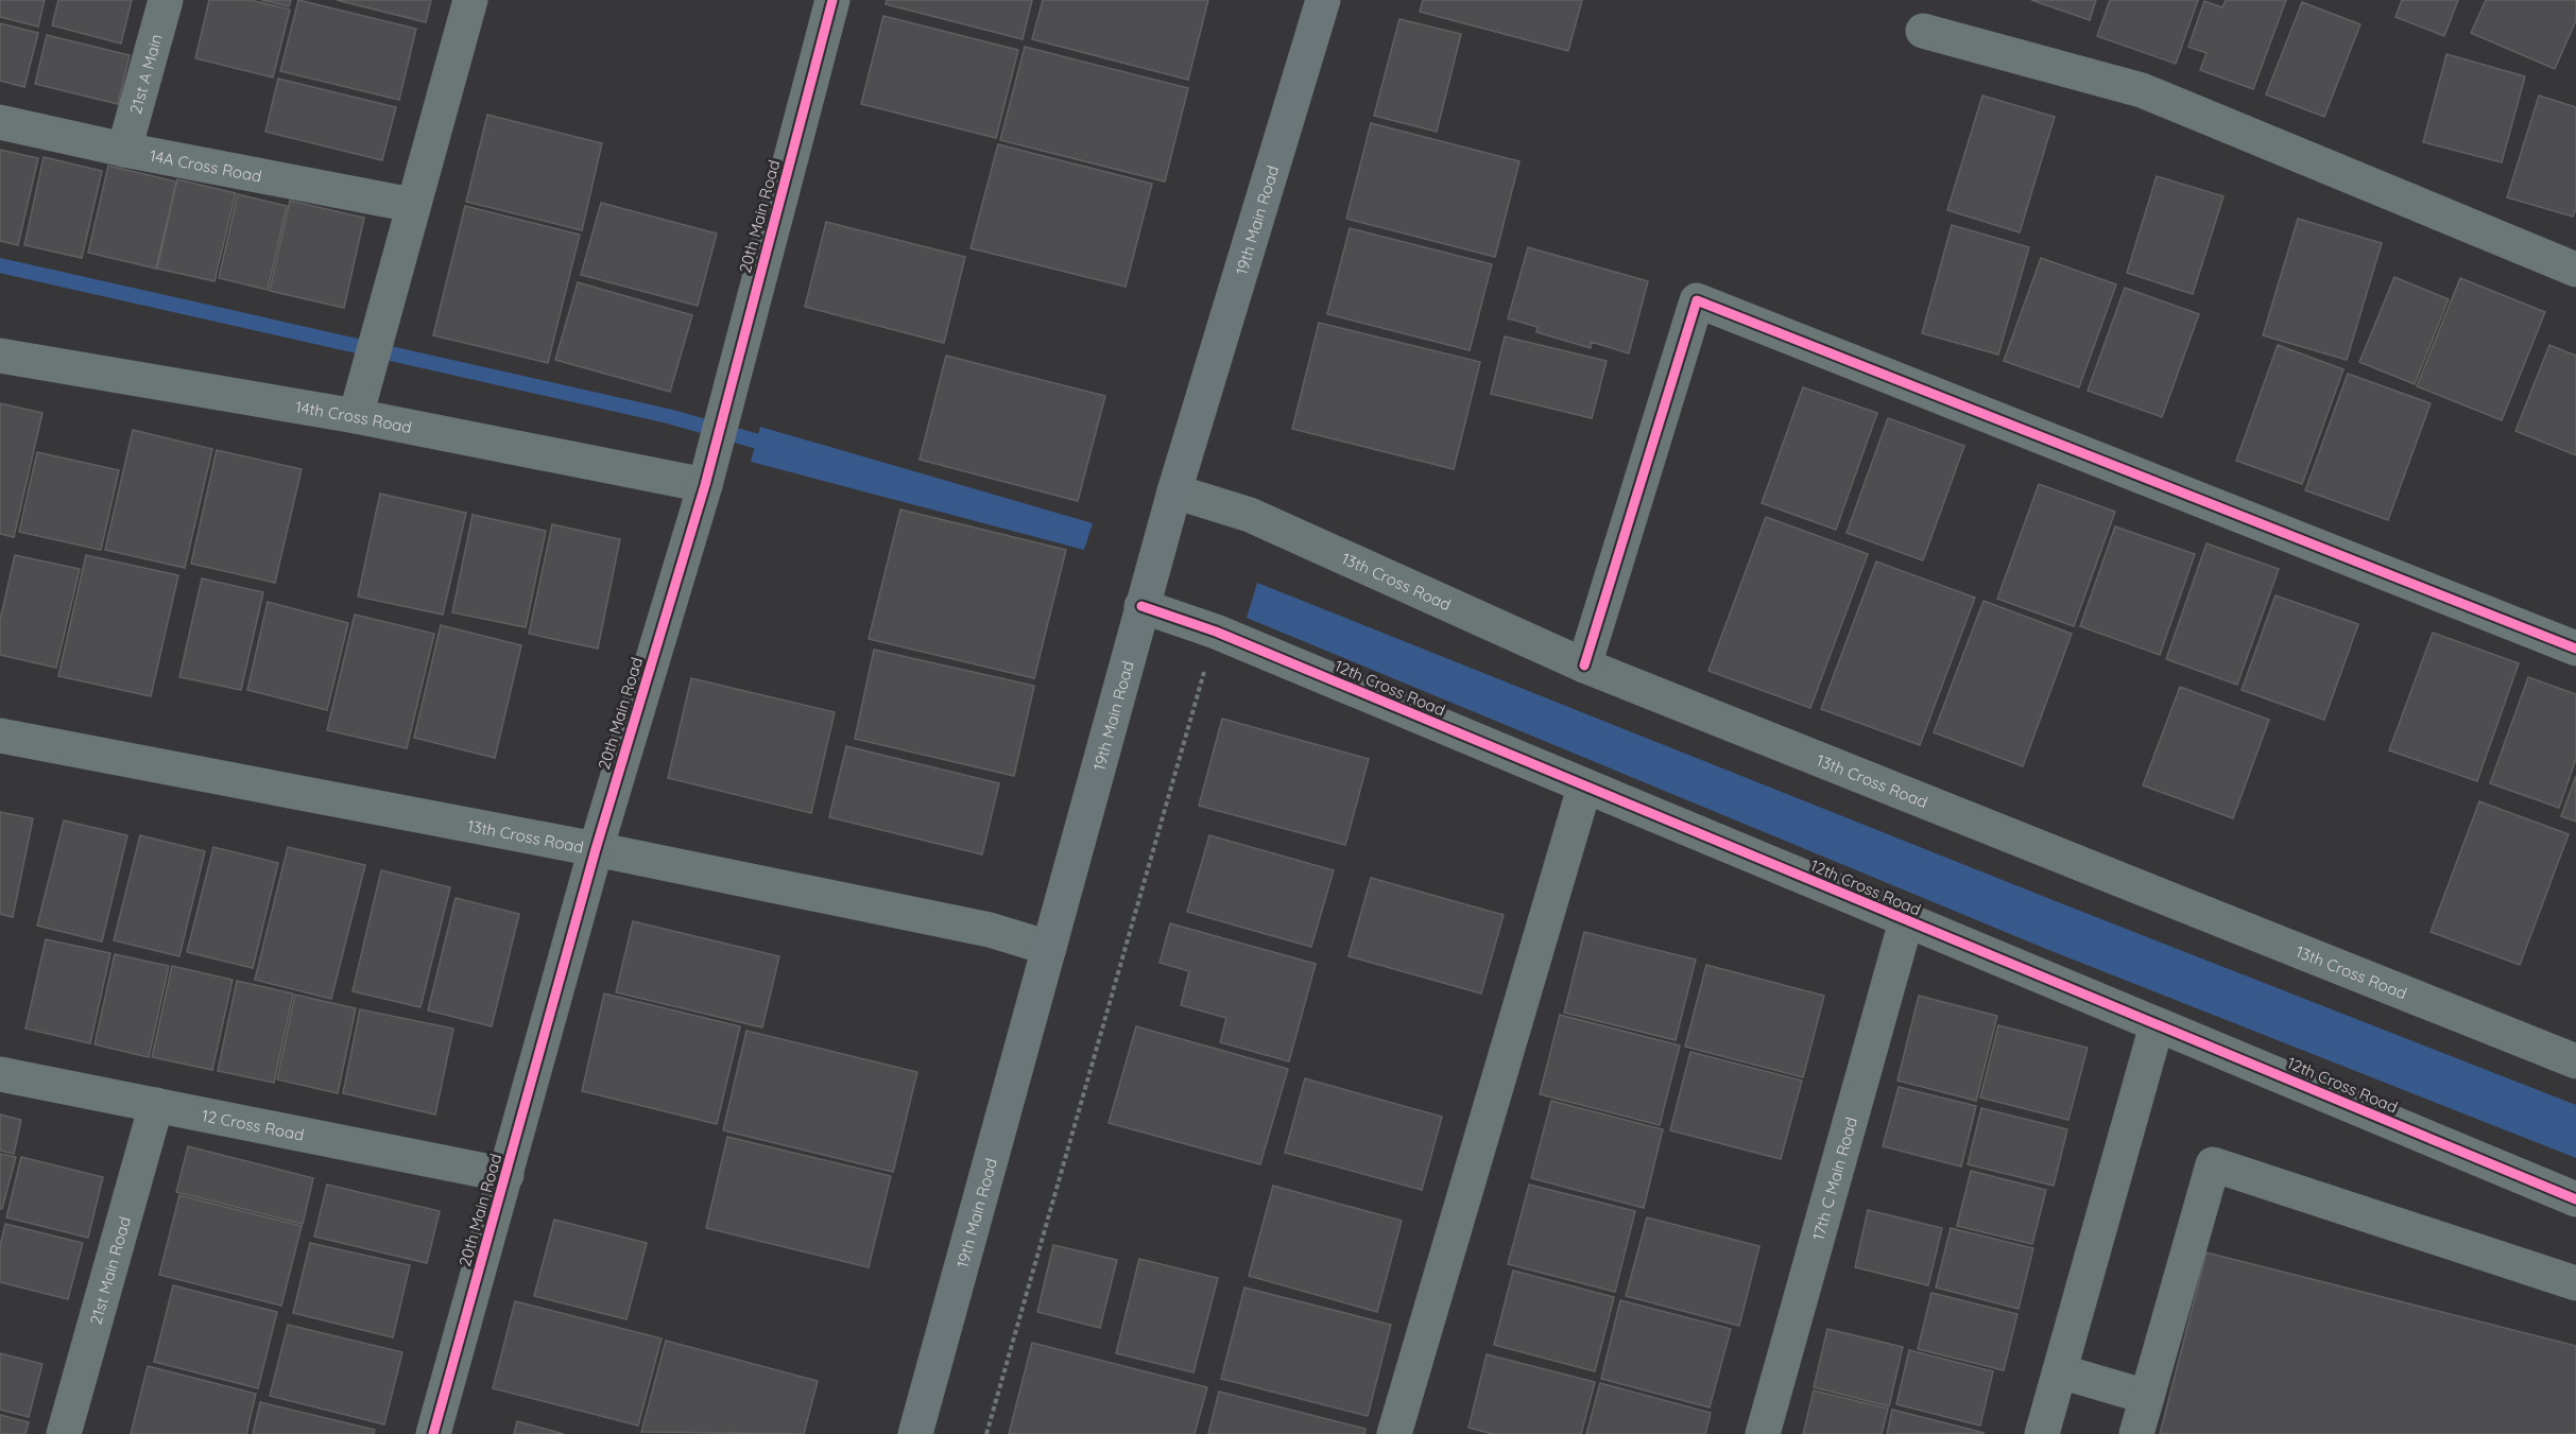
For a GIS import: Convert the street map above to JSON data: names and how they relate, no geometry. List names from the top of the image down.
{
  "streets": {
    "main road": ["19th Main Road"],
    "street": [
      "21st A Main",
      "14A Cross Road",
      "20th Main Road",
      "14th Cross Road",
      "13th Cross Road",
      "12th Cross Road",
      "12 Cross Road",
      "17th C Main Road",
      "21st Main Road"
    ]
  },
  "crossings": [
    ["21st A Main", "14A Cross Road"],
    ["20th Main Road", "14th Cross Road"],
    ["20th Main Road", "13th Cross Road"],
    ["20th Main Road", "12 Cross Road"],
    ["19th Main Road", "13th Cross Road"],
    ["19th Main Road", "12th Cross Road"],
    ["12th Cross Road", "17th C Main Road"],
    ["12 Cross Road", "21st Main Road"]
  ]
}
